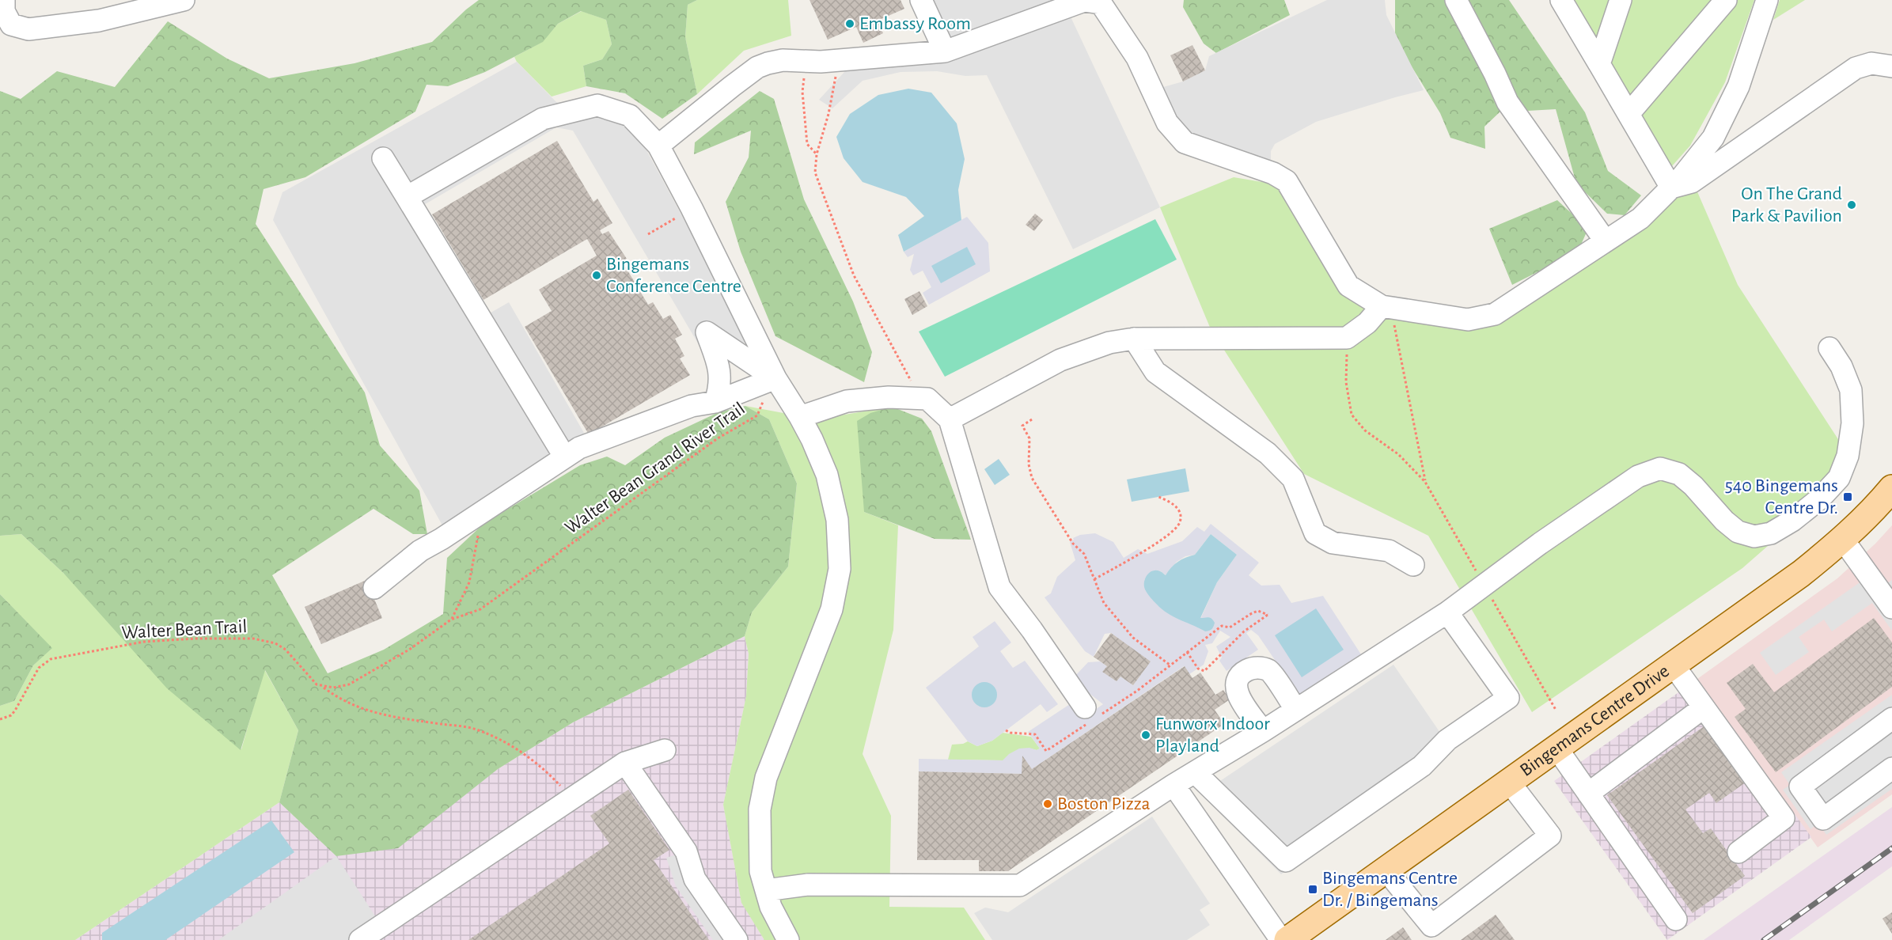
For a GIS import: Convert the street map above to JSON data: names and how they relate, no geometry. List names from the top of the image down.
{
  "streets": {
    "main road": ["Bingemans Centre Drive"],
    "path": ["Walter Bean Grand River Trail", "Walter Bean Trail"]
  },
  "places": {
    "other": [
      "Embassy Room",
      "On The Grand Park & Pavilion",
      "Bingemans Conference Centre",
      "Funworx Indoor Playland",
      "Boston Pizza"
    ],
    "transit": ["540 Bingemans Centre Dr.", "Bingemans Centre Dr. / Bingemans"]
  }
}
